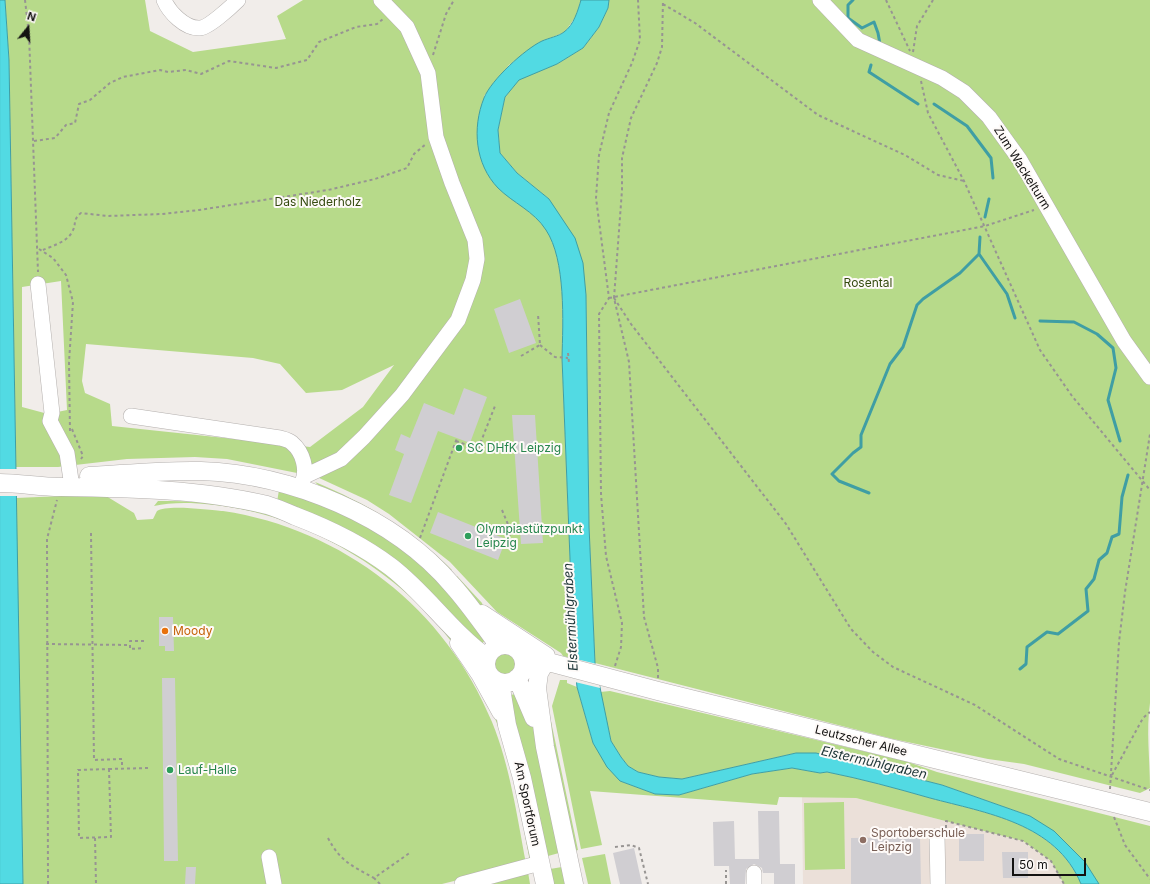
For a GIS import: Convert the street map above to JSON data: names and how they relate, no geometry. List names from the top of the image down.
{
  "streets": {
    "main road": ["Leutzscher Allee", "Am Sportforum"],
    "street": ["Zum Wackelturm"]
  },
  "crossings": [
    ["Leutzscher Allee", "Am Sportforum"]
  ],
  "water": ["Elstermühlgraben"],
  "parks": ["Das Niederholz", "Rosental"],
  "places": [
    "SC DHfK Leipzig",
    "Olympiastützpunkt Leipzig",
    "Moody",
    "Lauf-Halle",
    "Sportoberschule Leipzig"
  ],
  "scale_bar": "50 m",
  "north": "top"
}
